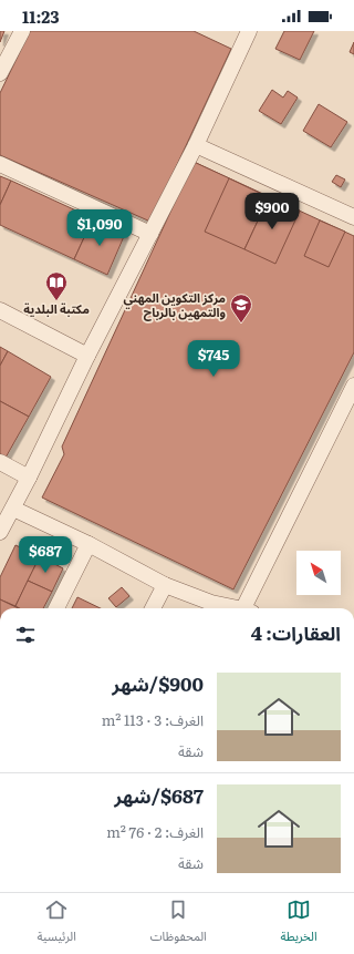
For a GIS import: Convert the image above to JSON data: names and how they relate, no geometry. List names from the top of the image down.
{
  "places": {
    "library": ["مكتبة البلدية"],
    "school or university": ["مركز التكوين المهني والتمهين بالرباح"]
  },
  "north": "top left",
  "page": {
    "status": "11:23",
    "price": [
      "$900",
      "$1,090",
      "$745",
      "$687"
    ],
    "heading": "العقارات: 4",
    "list": [
      {
        "name": "$900/شهر",
        "note": "الغرف: 3 · 113 m² · شقة"
      },
      {
        "name": "$687/شهر",
        "note": "الغرف: 2 · 76 m² · شقة"
      }
    ],
    "tabs": ["الخريطة", "المحفوظات", "الرئيسية"]
  }
}
